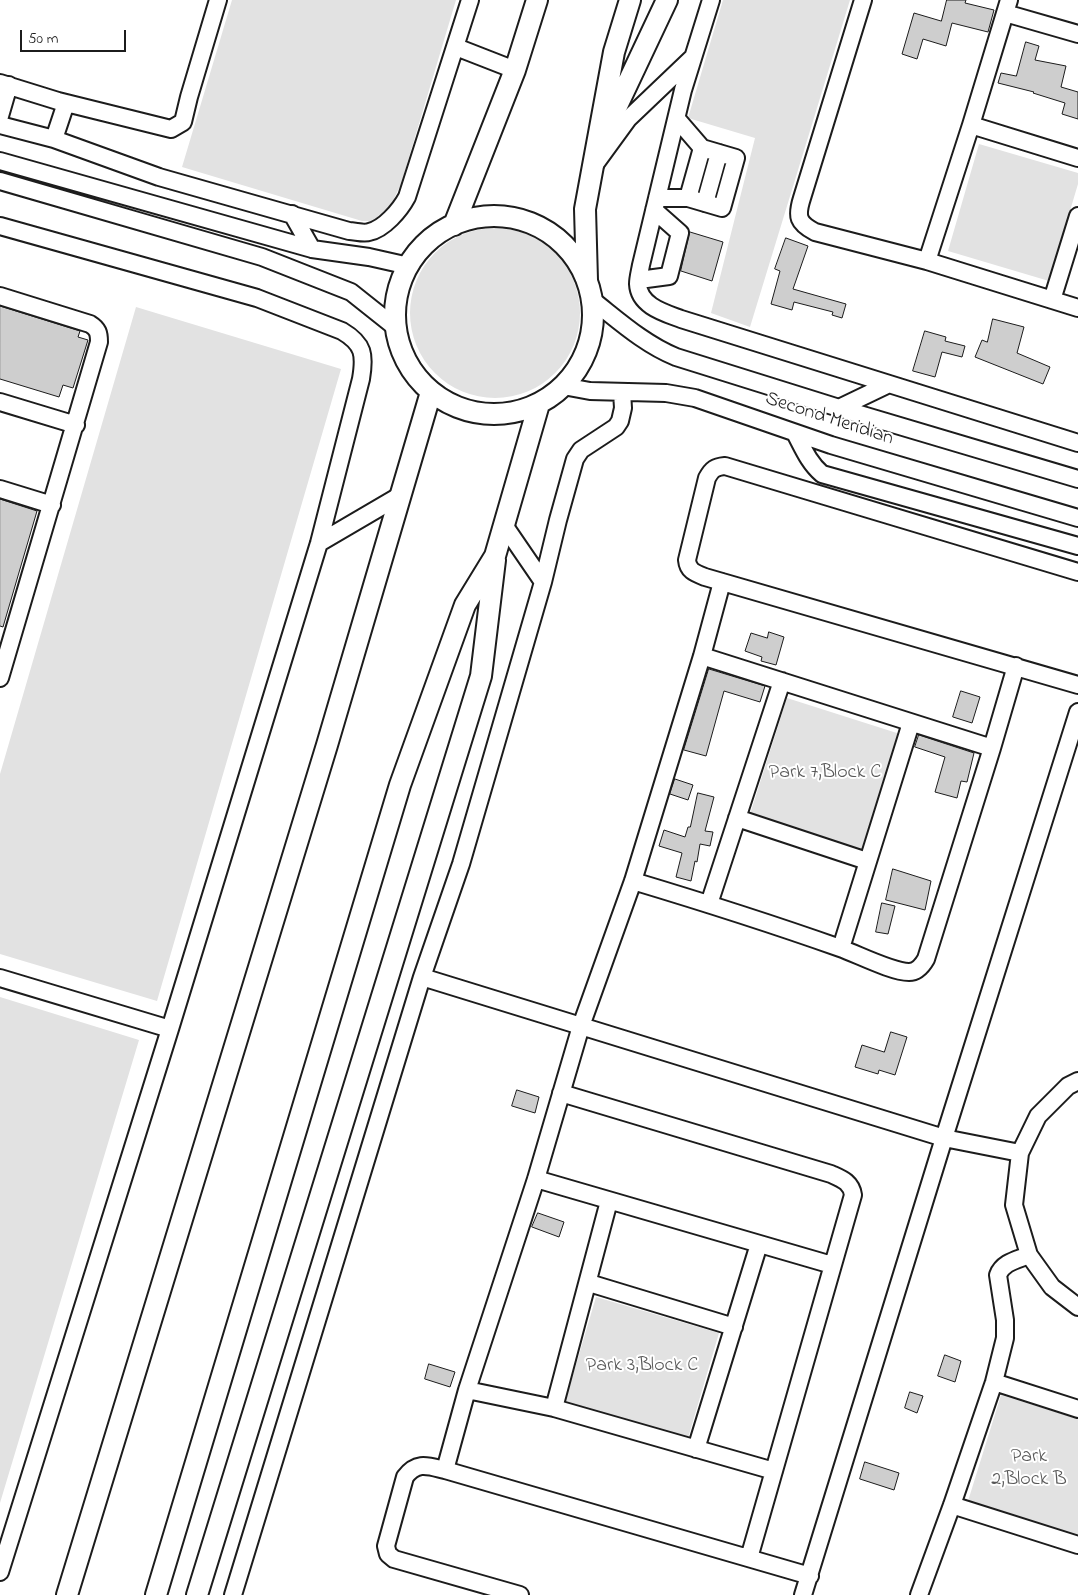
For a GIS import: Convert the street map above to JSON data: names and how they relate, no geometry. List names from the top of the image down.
{
  "streets": {
    "street": ["Second Meridian"]
  },
  "parks": ["Park 7,Block C", "Park 3,Block C", "Park 2,Block B"],
  "scale_bar": "50 m"
}
